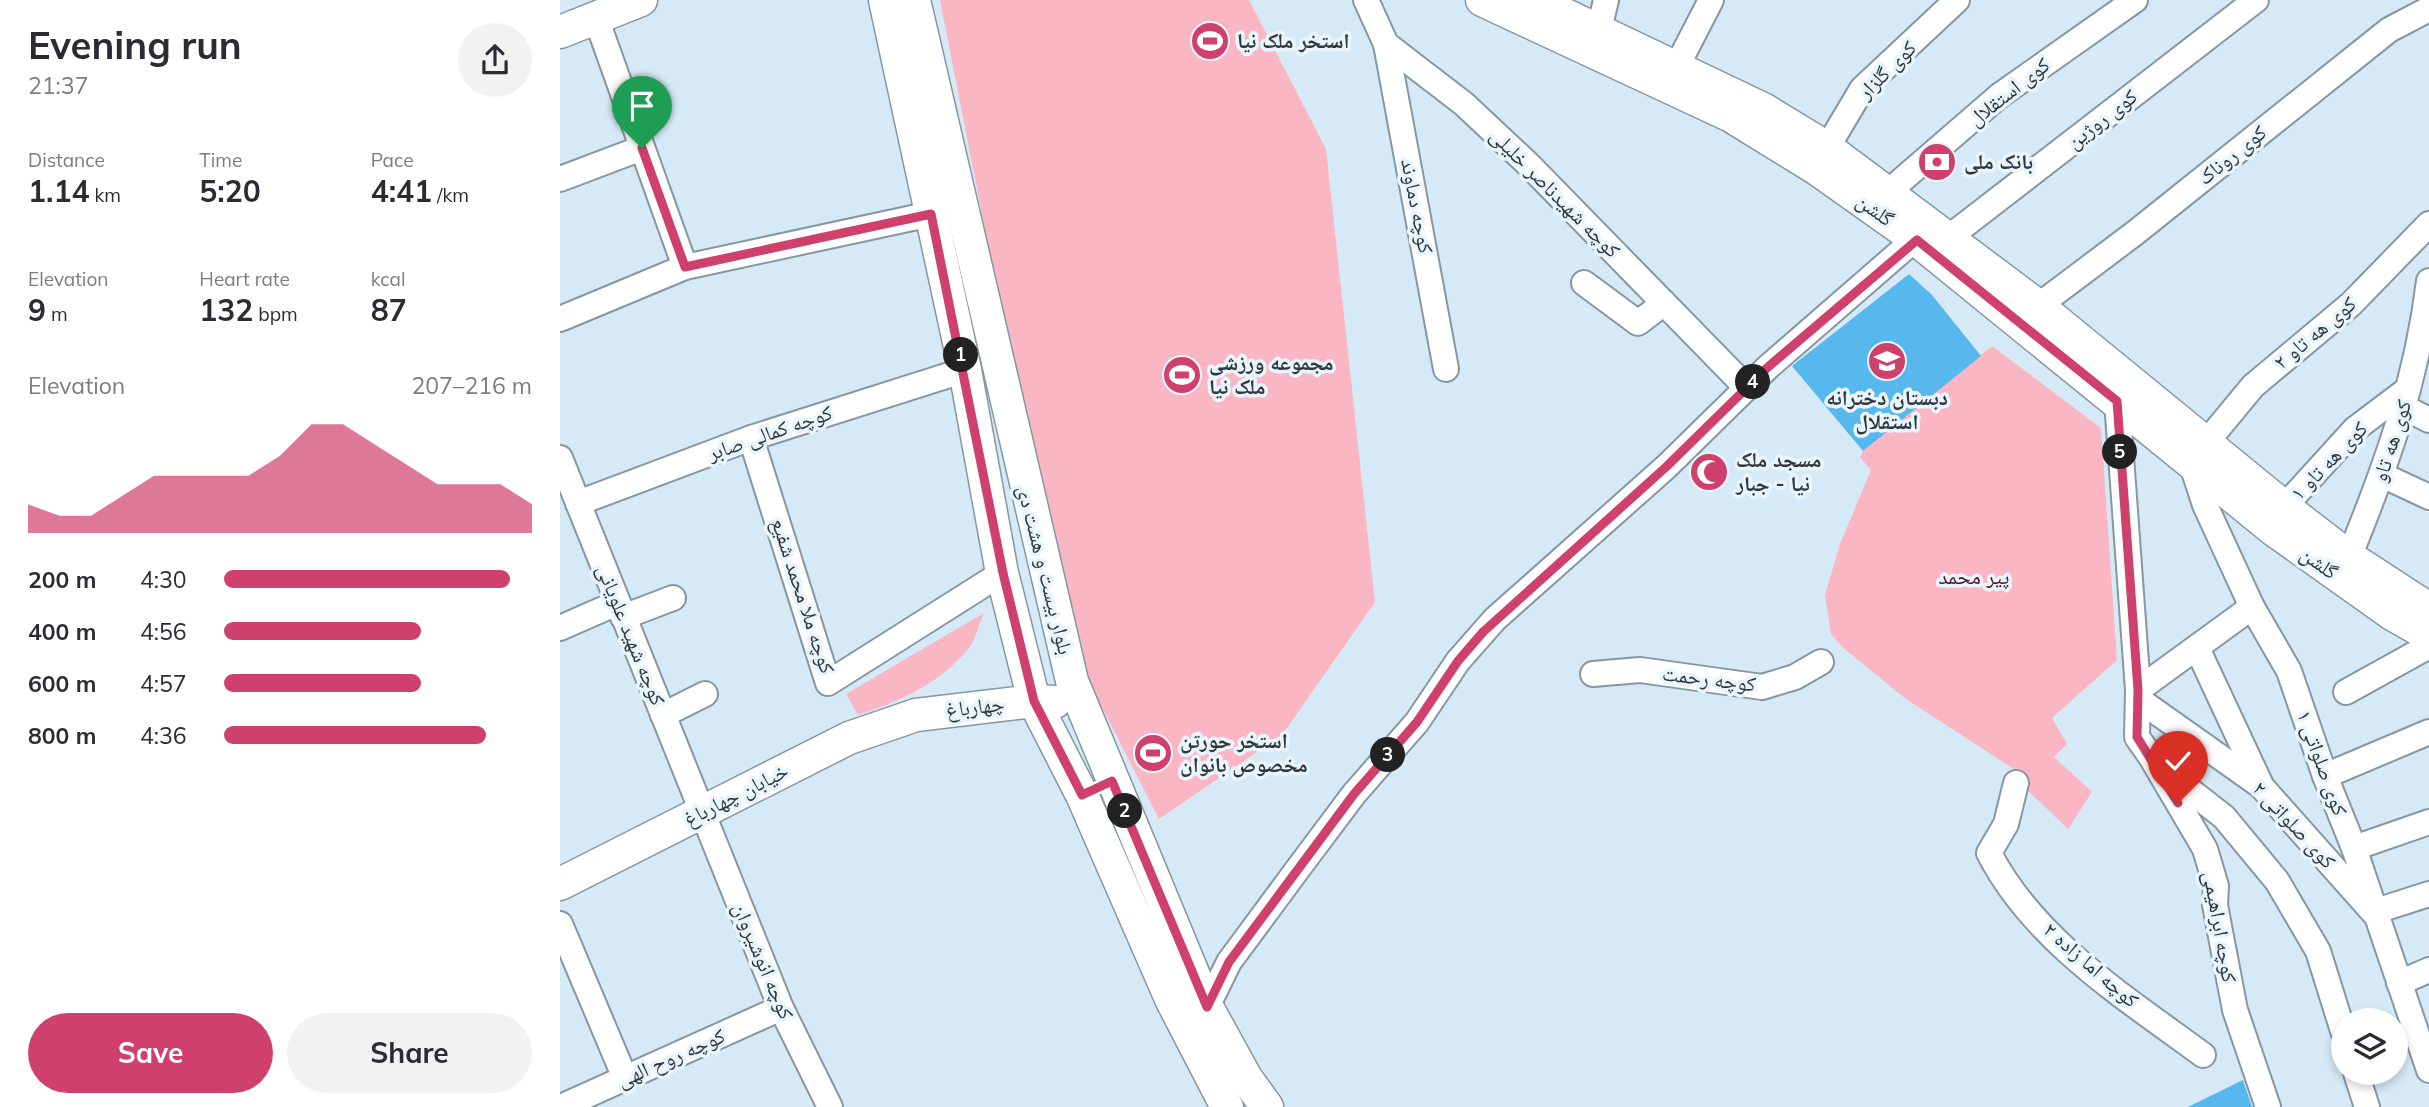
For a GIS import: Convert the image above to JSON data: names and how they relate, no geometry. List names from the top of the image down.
{
  "streets": {
    "main road": [
      "گلشن",
      "بلوار بیست و هشت دی",
      "چهارباغ",
      "خیابان چهارباغ"
    ],
    "street": [
      "کوی گلزار",
      "کوی استقلال",
      "کوی روژین",
      "کوی روناک",
      "کوچه شهیدناصر خلیلی",
      "کوچه دماوند",
      "کوی هه تاو ۲",
      "کوچه کمالی صابر",
      "کوی هه تاو",
      "کوی هه تاو ۱",
      "کوچه ملا محمد شفیع",
      "کوچه شهید علویانی",
      "کوچه رحمت",
      "کوی صلواتی ۱",
      "کوی صلواتی ۲",
      "کوچه ابراهیمی",
      "کوچه انوشیروان",
      "کوچه اما زاده ۲",
      "کوچه روح الهی"
    ]
  },
  "crossings": [
    ["کوی گلزار", "گلشن"],
    ["کوی استقلال", "گلشن"],
    ["کوی روژین", "کوچه شهیدناصر خلیلی"],
    ["کوی روژین", "گلشن"],
    ["کوی روژین", "بلوار بیست و هشت دی"],
    ["کوی روناک", "گلشن"],
    ["کوچه شهیدناصر خلیلی", "کوچه دماوند"],
    ["گلشن", "کوی هه تاو ۲"],
    ["گلشن", "کوی هه تاو"],
    ["گلشن", "کوی هه تاو ۱"],
    ["گلشن", "کوی صلواتی ۱"],
    ["گلشن", "کوچه ابراهیمی"],
    ["کوی هه تاو ۲", "کوی صلواتی ۱"],
    ["کوچه کمالی صابر", "بلوار بیست و هشت دی"],
    ["کوچه کمالی صابر", "کوچه ملا محمد شفیع"],
    ["کوچه کمالی صابر", "کوچه شهید علویانی"],
    ["کوی هه تاو", "کوی هه تاو ۱"],
    ["بلوار بیست و هشت دی", "کوچه ملا محمد شفیع"],
    ["بلوار بیست و هشت دی", "چهارباغ"],
    ["کوچه شهید علویانی", "خیابان چهارباغ"],
    ["کوچه شهید علویانی", "کوچه انوشیروان"],
    ["چهارباغ", "خیابان چهارباغ"],
    ["کوی صلواتی ۱", "کوی صلواتی ۲"],
    ["خیابان چهارباغ", "کوچه انوشیروان"],
    ["کوی صلواتی ۲", "کوچه ابراهیمی"],
    ["کوچه انوشیروان", "کوچه روح الهی"]
  ],
  "parks": ["پیر محمد"],
  "places": {
    "sports": ["استخر ملک نیا", "مجموعه ورزشی ملک نیا", "استخر حورتن مخصوص بانوان"],
    "bank": ["بانک ملی"],
    "school or university": ["دبستان دخترانه استقلال"],
    "mosque": ["مسجد ملک نیا - جبار"]
  },
  "page": {
    "heading": ["Evening run", "21:37"],
    "stats": [
      ["Distance", "1.14 km"],
      ["Time", "5:20"],
      ["Pace", "4:41 /km"],
      ["Elevation", "9 m"],
      ["Heart rate", "132 bpm"],
      ["kcal", "87"]
    ],
    "pins": [
      "1",
      "4",
      "5",
      "3",
      "2"
    ],
    "chart": ["Elevation", "207–216 m"],
    "list": [
      {
        "name": "200 m",
        "note": "4:30"
      },
      {
        "name": "400 m",
        "note": "4:56"
      },
      {
        "name": "600 m",
        "note": "4:57"
      },
      {
        "name": "800 m",
        "note": "4:36"
      }
    ],
    "buttons": ["Save", "Share"]
  }
}
